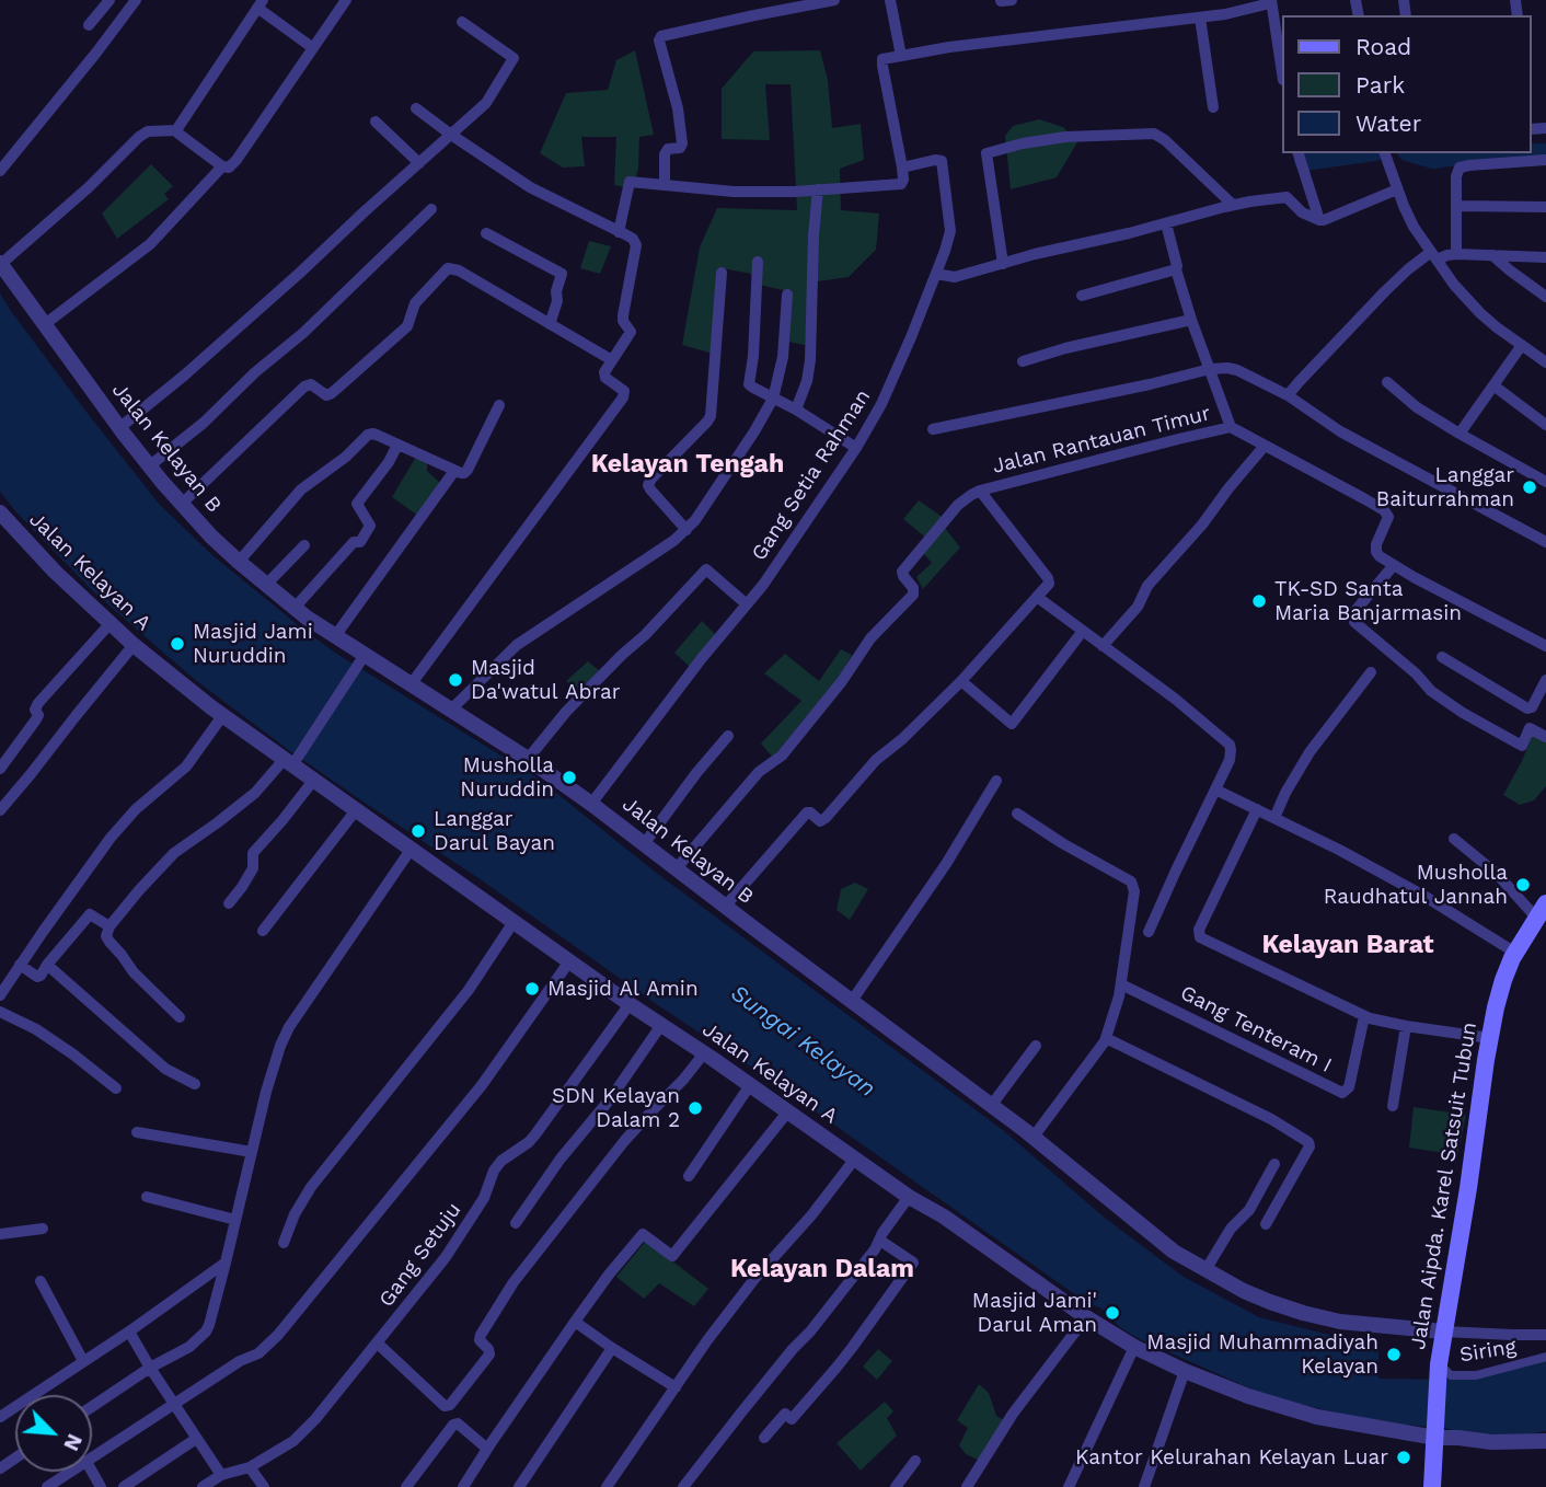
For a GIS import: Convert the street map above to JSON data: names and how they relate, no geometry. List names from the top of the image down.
{
  "streets": {
    "main road": ["Jalan Aipda. Karel Satsuit Tubun"],
    "street": [
      "Jalan Rantauan Timur",
      "Jalan Kelayan B",
      "Gang Setia Rahman",
      "Jalan Kelayan A",
      "Gang Tenteram I",
      "Gang Setuju",
      "Siring"
    ]
  },
  "crossings": [
    ["Jalan Kelayan B", "Gang Setia Rahman"],
    ["Jalan Kelayan B", "Jalan Aipda. Karel Satsuit Tubun"],
    ["Jalan Kelayan A", "Jalan Aipda. Karel Satsuit Tubun"],
    ["Jalan Kelayan A", "Gang Setuju"],
    ["Jalan Aipda. Karel Satsuit Tubun", "Siring"]
  ],
  "districts": ["Kelayan Tengah", "Kelayan Barat", "Kelayan Dalam"],
  "water": ["Sungai Kelayan"],
  "places": [
    "Langgar Baiturrahman",
    "TK-SD Santa Maria Banjarmasin",
    "Masjid Jami Nuruddin",
    "Masjid Da'watul Abrar",
    "Musholla Nuruddin",
    "Langgar Darul Bayan",
    "Musholla Raudhatul Jannah",
    "Masjid Al Amin",
    "SDN Kelayan Dalam 2",
    "Masjid Jami' Darul Aman",
    "Masjid Muhammadiyah Kelayan",
    "Kantor Kelurahan Kelayan Luar"
  ],
  "legend": ["Road", "Park", "Water"],
  "north": "bottom right"
}
